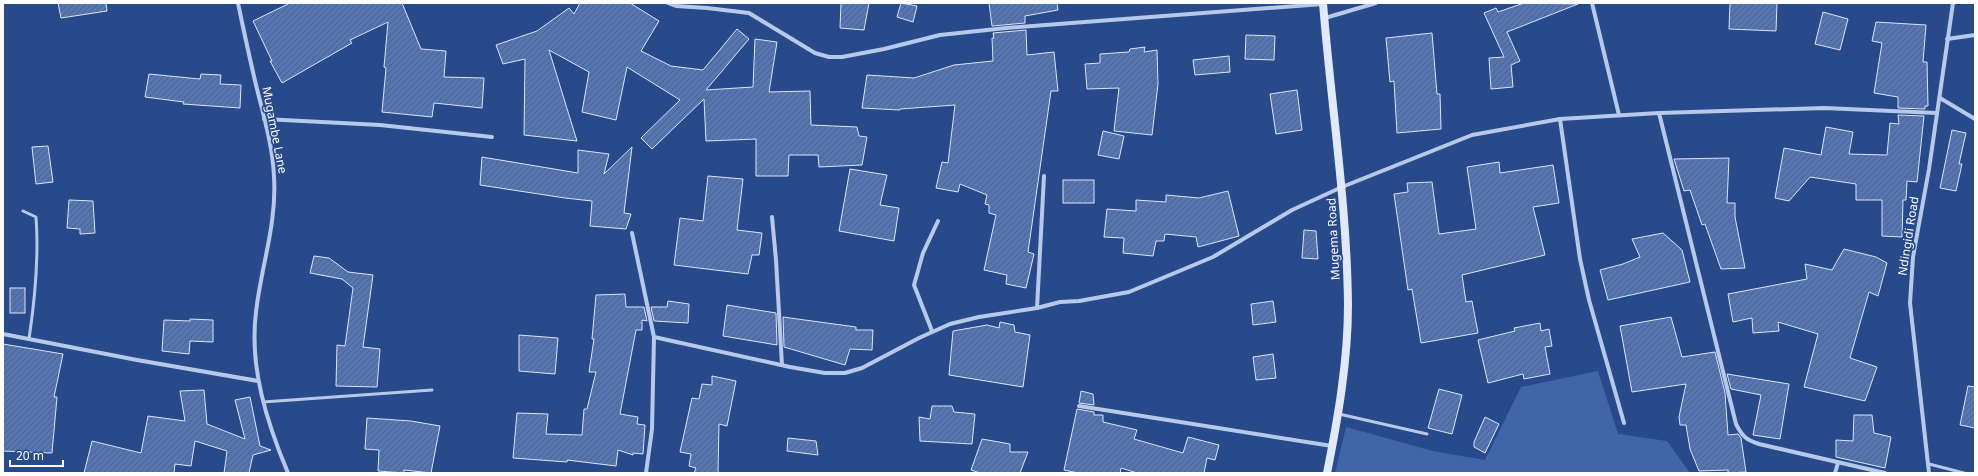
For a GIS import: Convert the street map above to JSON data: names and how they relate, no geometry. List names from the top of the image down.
{
  "streets": {
    "street": ["Mugambe Lane", "Ndingidi Road", "Mugema Road"]
  },
  "scale_bar": "20 m"
}
